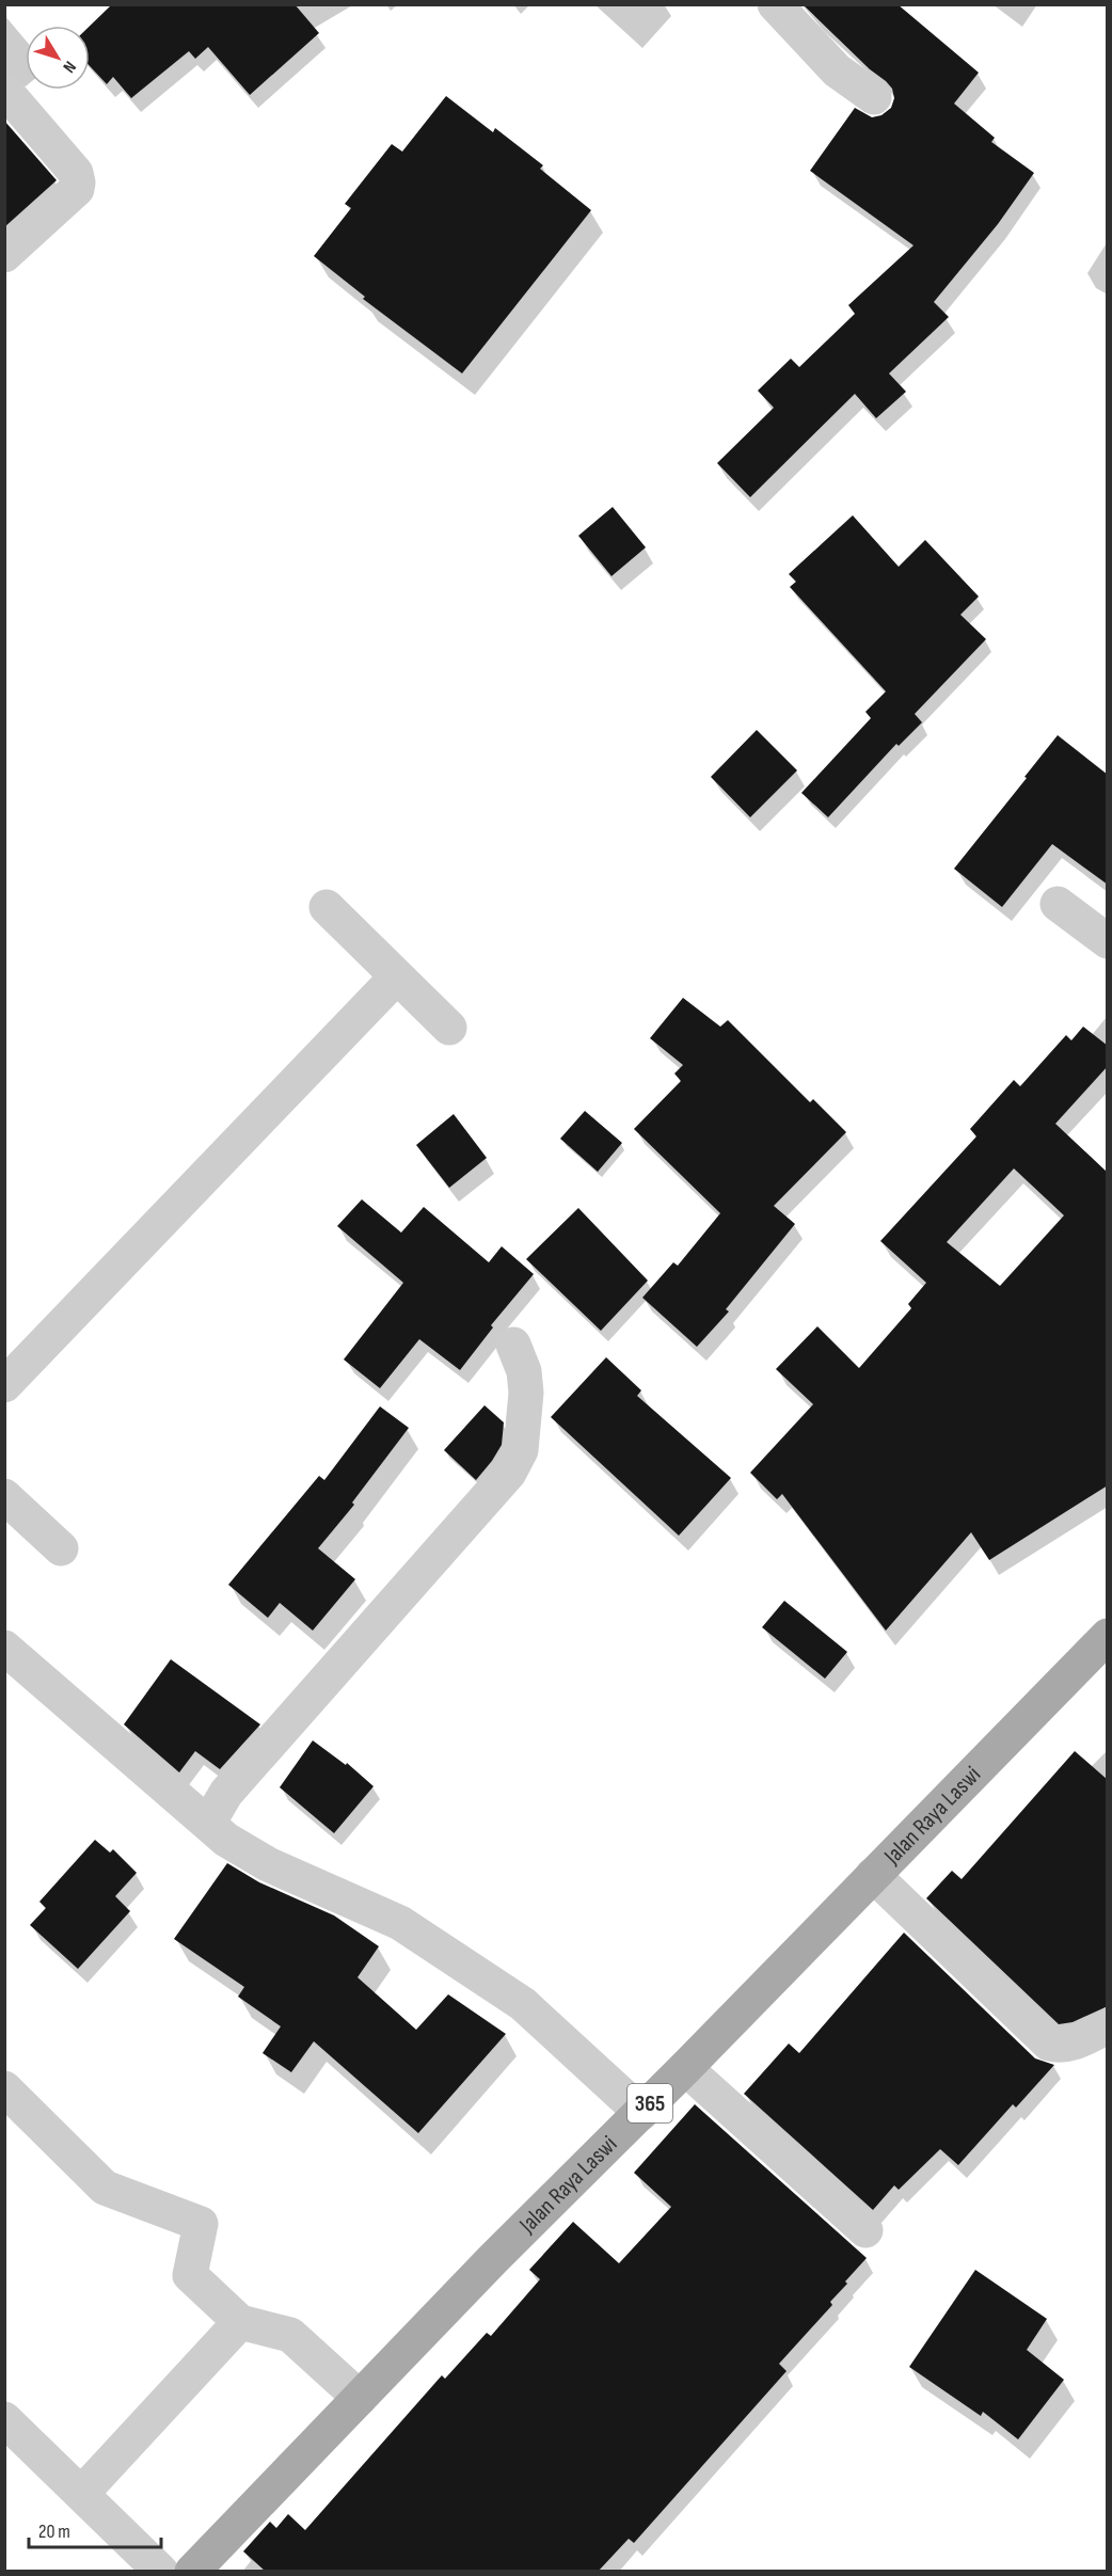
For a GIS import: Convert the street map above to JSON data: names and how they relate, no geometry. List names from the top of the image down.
{
  "streets": {
    "main road": ["Jalan Raya Laswi", "365"]
  },
  "scale_bar": "20 m",
  "north": "bottom right"
}
